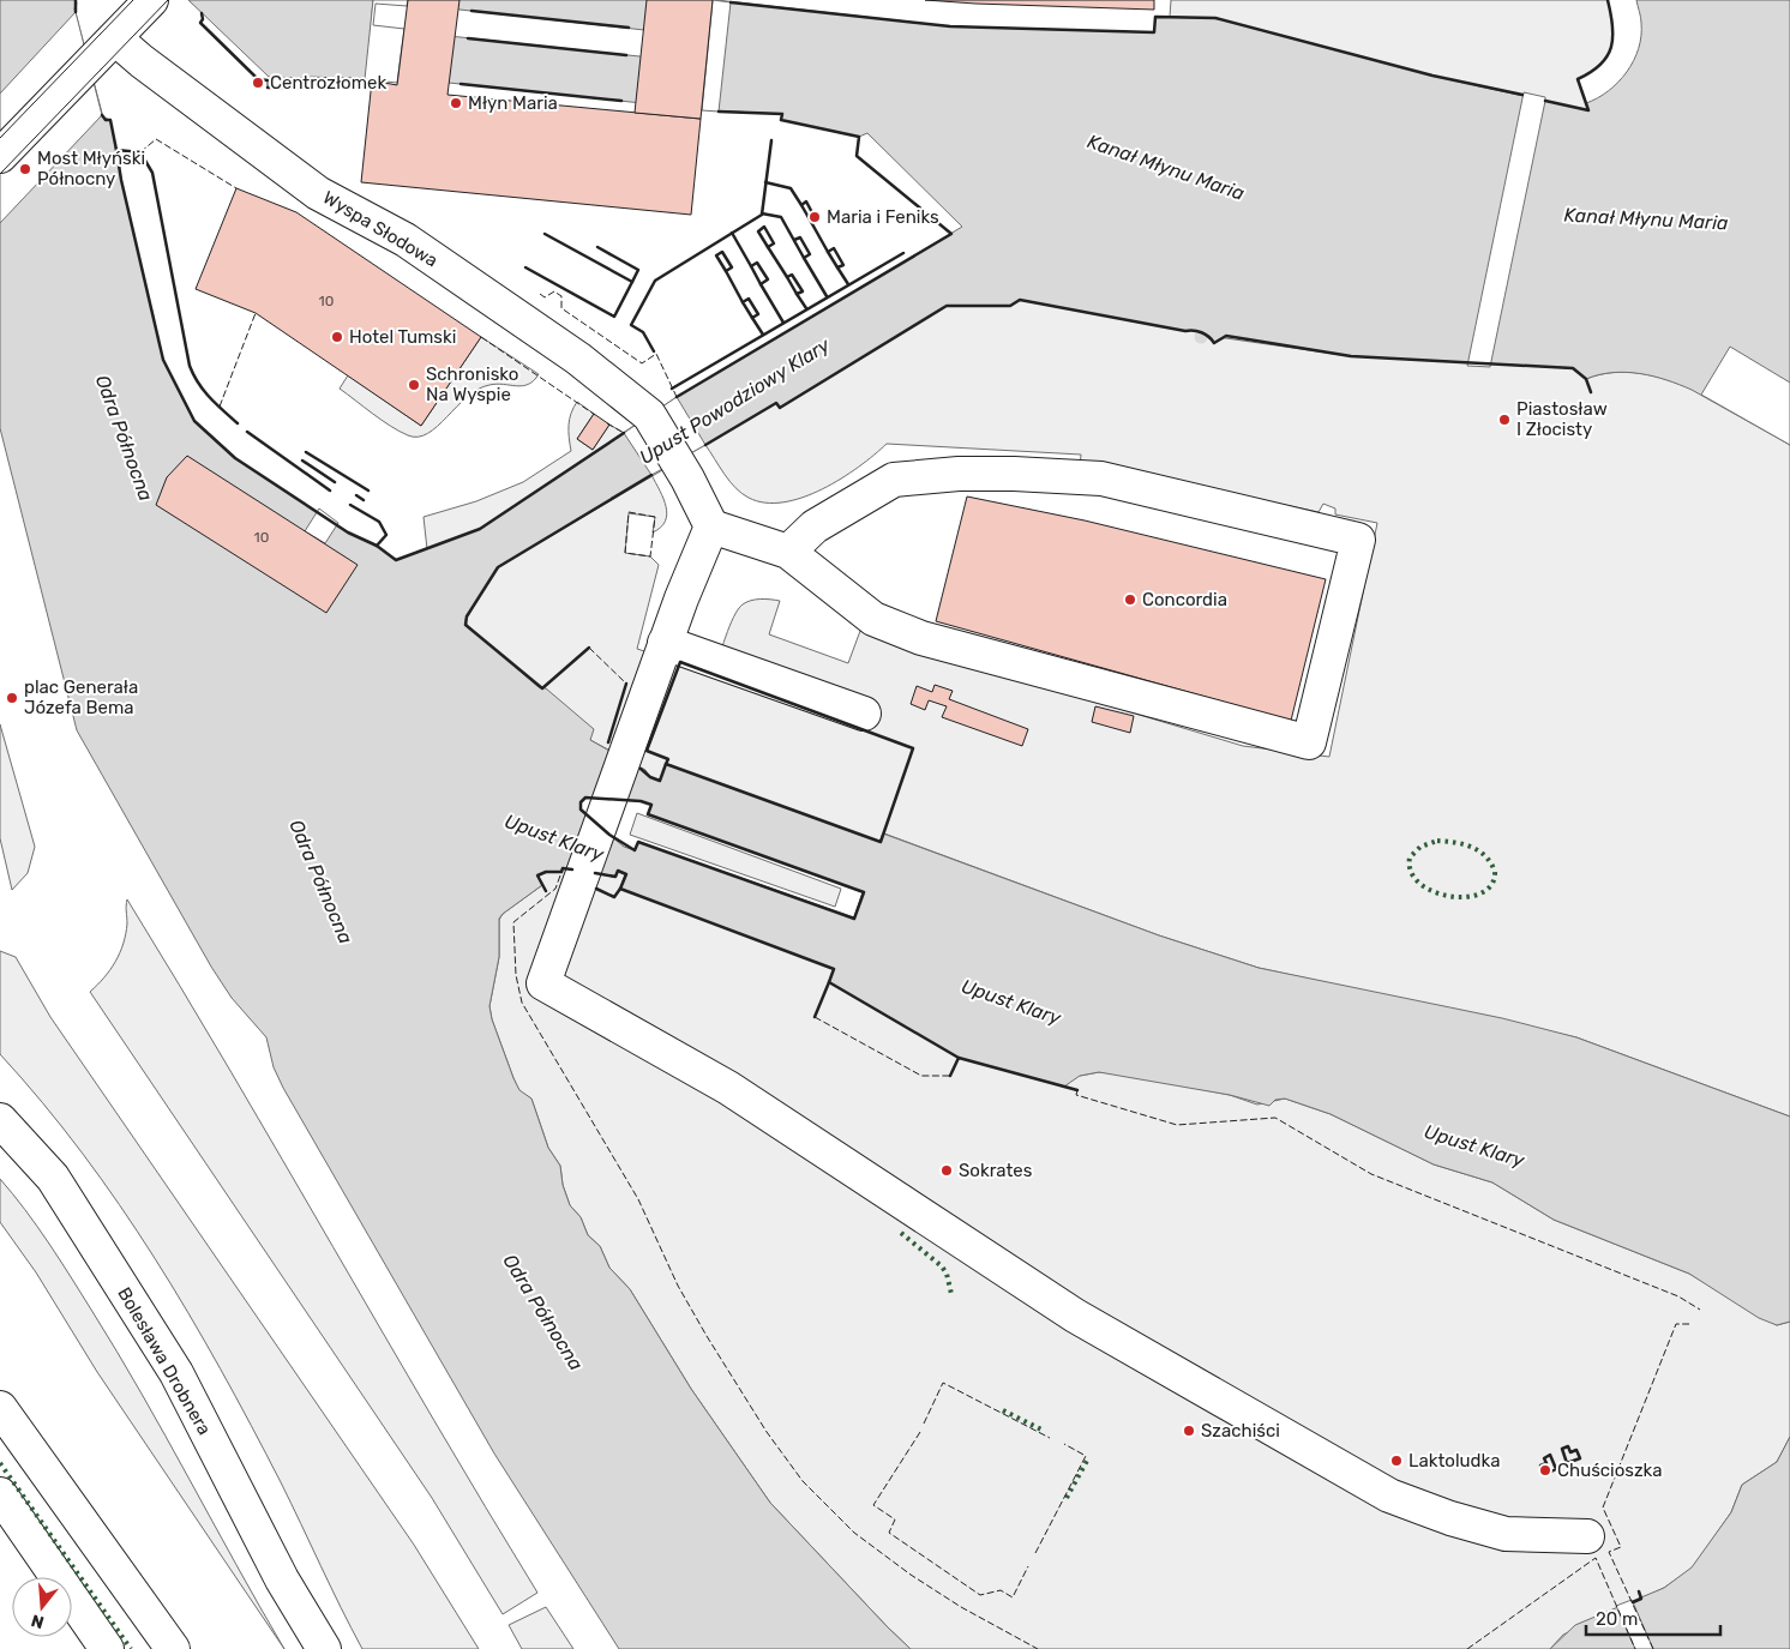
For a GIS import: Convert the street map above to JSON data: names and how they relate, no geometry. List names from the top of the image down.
{
  "streets": {
    "street": ["Wyspa Słodowa", "Bolesława Drobnera"]
  },
  "water": [
    "Kanał Młynu Maria",
    "Upust Powodziowy Klary",
    "Odra Północna",
    "Upust Klary"
  ],
  "places": [
    "Centrozłomek",
    "Młyn Maria",
    "Most Młyński Północny",
    "Maria i Feniks",
    "Hotel Tumski",
    "Schronisko Na Wyspie",
    "Piastosław I Złocisty",
    "Concordia",
    "plac Generała Józefa Bema",
    "Sokrates",
    "Szachiści",
    "Laktoludka",
    "Chuścioszka"
  ],
  "house_numbers": ["10", "10"],
  "scale_bar": "20 m",
  "north": "bottom"
}
